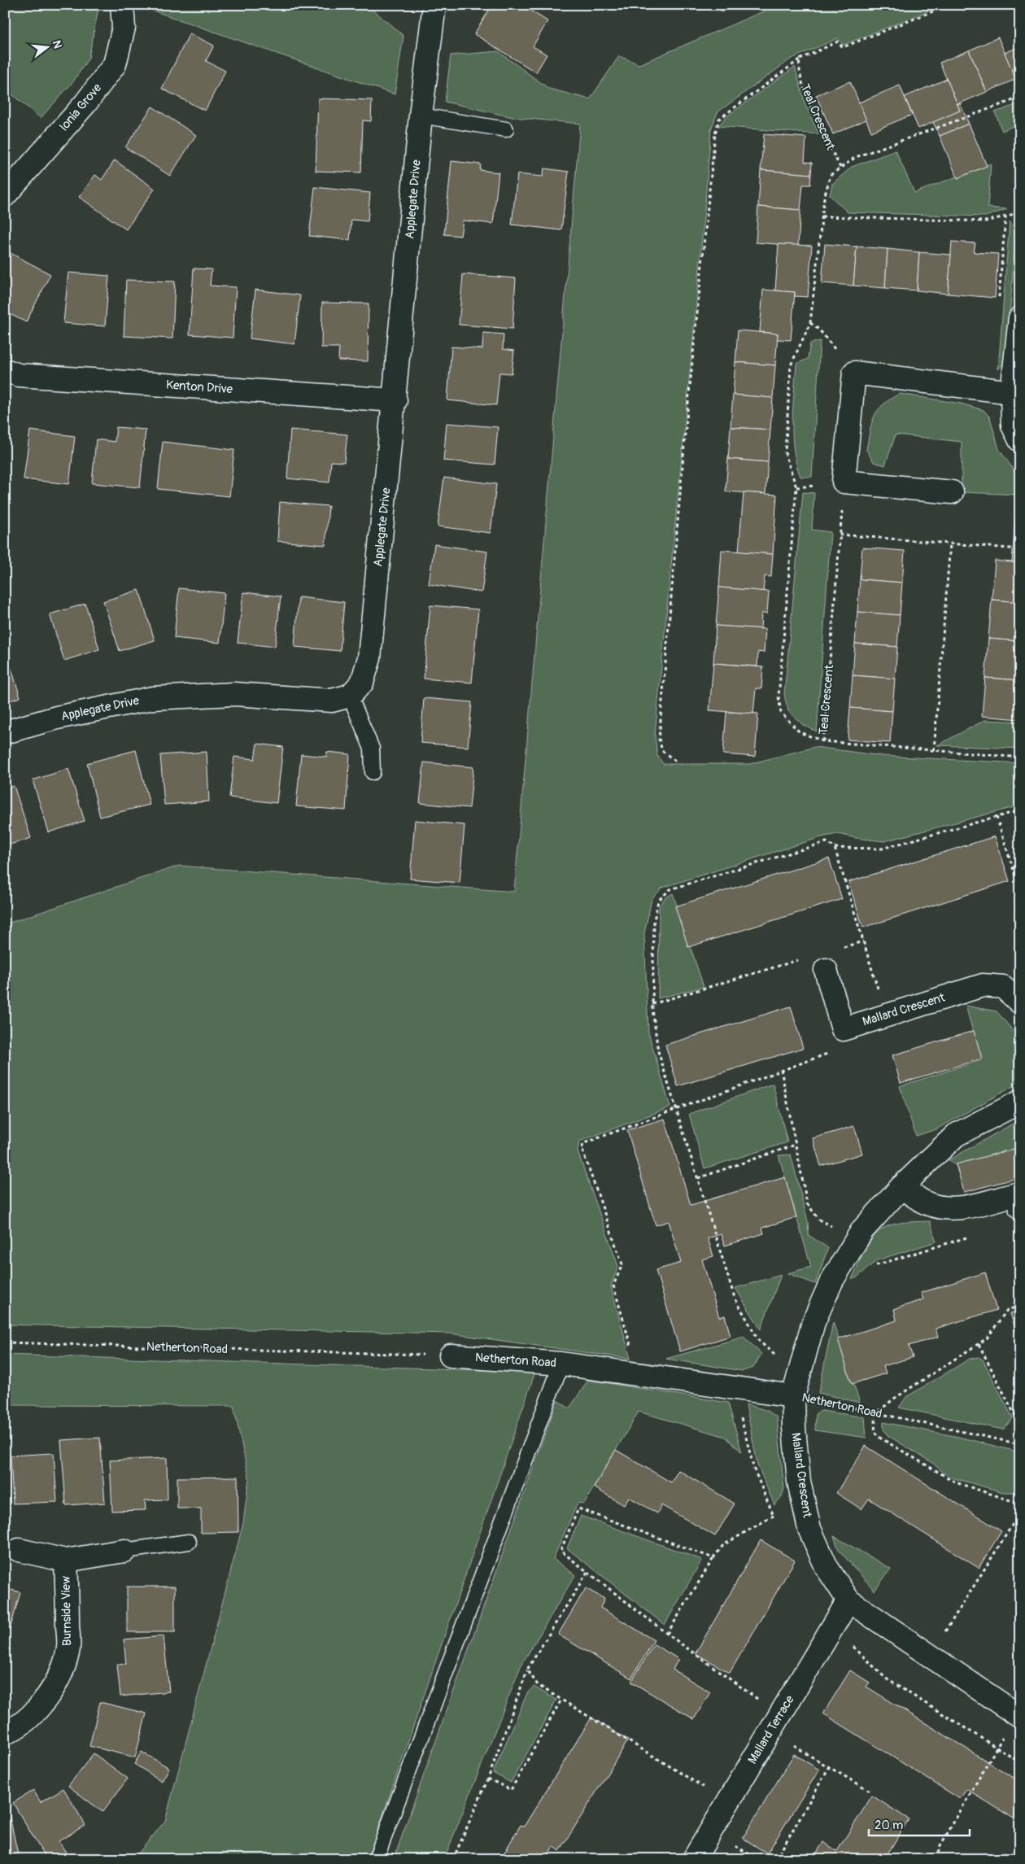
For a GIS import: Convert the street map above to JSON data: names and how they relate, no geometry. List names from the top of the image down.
{
  "streets": {
    "street": [
      "Ionia Grove",
      "Applegate Drive",
      "Kenton Drive",
      "Mallard Crescent",
      "Netherton Road",
      "Burnside View",
      "Mallard Terrace"
    ],
    "path": ["Teal Crescent"]
  },
  "crossings": [
    ["Applegate Drive", "Kenton Drive"],
    ["Mallard Crescent", "Netherton Road"],
    ["Mallard Crescent", "Mallard Terrace"]
  ],
  "scale_bar": "20 m",
  "north": "right"
}
